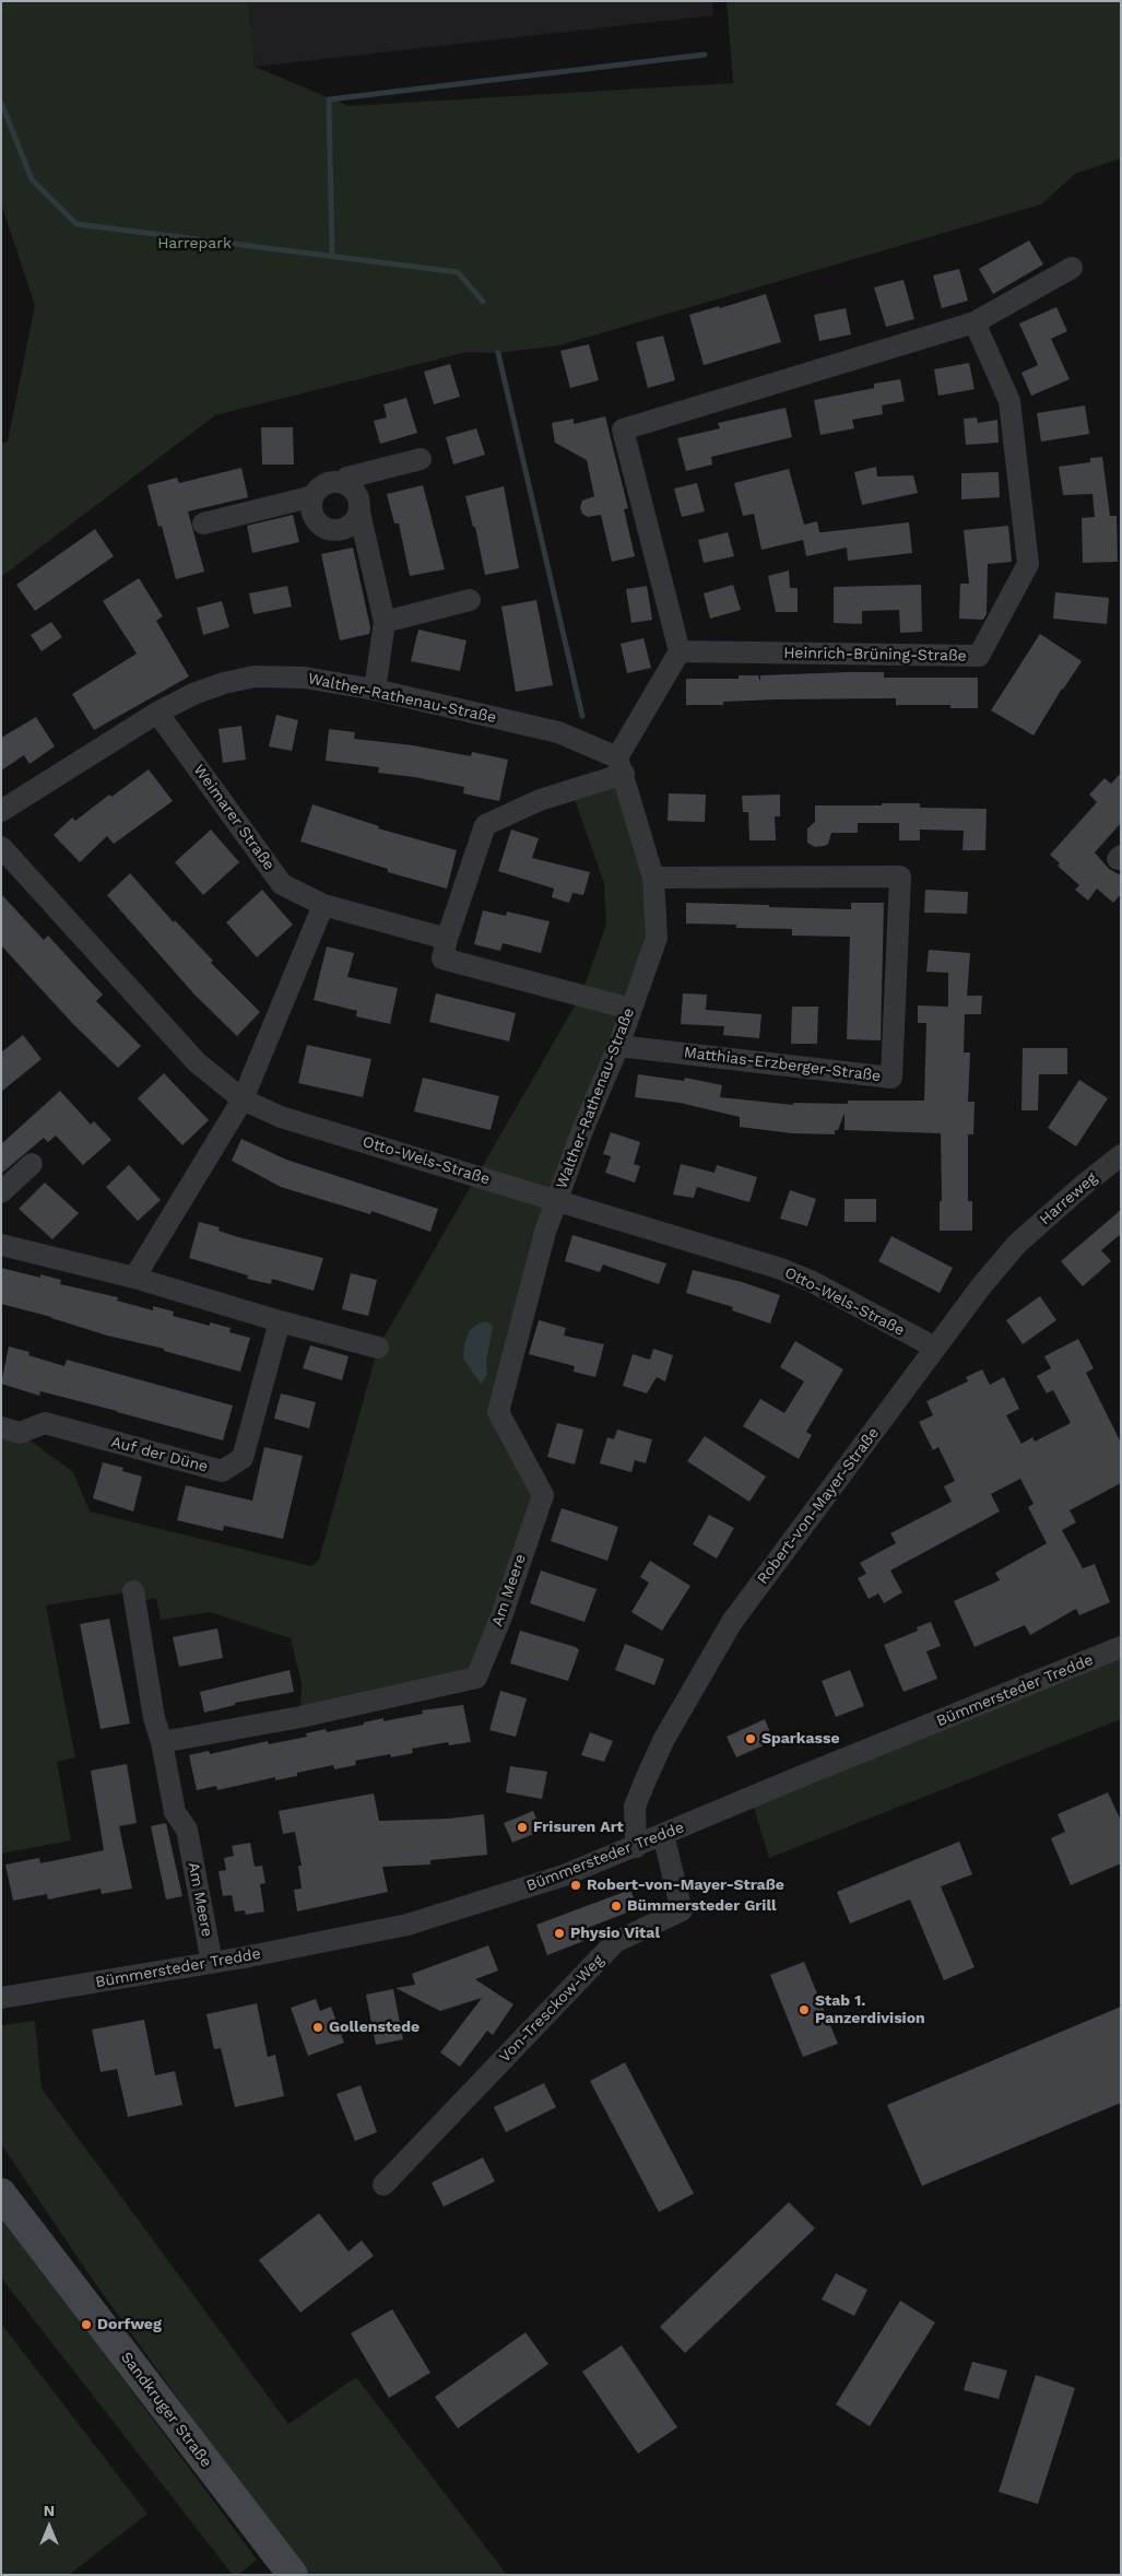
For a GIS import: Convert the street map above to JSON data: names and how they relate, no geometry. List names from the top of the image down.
{
  "streets": {
    "street": [
      "Heinrich-Brüning-Straße",
      "Walther-Rathenau-Straße",
      "Weimarer Straße",
      "Matthias-Erzberger-Straße",
      "Otto-Wels-Straße",
      "Harreweg",
      "Auf der Düne",
      "Robert-von-Mayer-Straße",
      "Am Meere",
      "Bümmersteder Tredde",
      "Von-Tresckow-Weg",
      "Sandkruger Straße"
    ]
  },
  "crossings": [
    ["Walther-Rathenau-Straße", "Weimarer Straße"],
    ["Walther-Rathenau-Straße", "Matthias-Erzberger-Straße"],
    ["Walther-Rathenau-Straße", "Otto-Wels-Straße"],
    ["Walther-Rathenau-Straße", "Am Meere"],
    ["Otto-Wels-Straße", "Robert-von-Mayer-Straße"],
    ["Otto-Wels-Straße", "Am Meere"],
    ["Harreweg", "Robert-von-Mayer-Straße"],
    ["Robert-von-Mayer-Straße", "Bümmersteder Tredde"],
    ["Am Meere", "Bümmersteder Tredde"],
    ["Bümmersteder Tredde", "Von-Tresckow-Weg"]
  ],
  "parks": ["Harrepark"],
  "places": [
    "Sparkasse",
    "Frisuren Art",
    "Robert-von-Mayer-Straße",
    "Bümmersteder Grill",
    "Physio Vital",
    "Stab 1. Panzerdivision",
    "Gollenstede",
    "Dorfweg"
  ],
  "north": "top"
}
